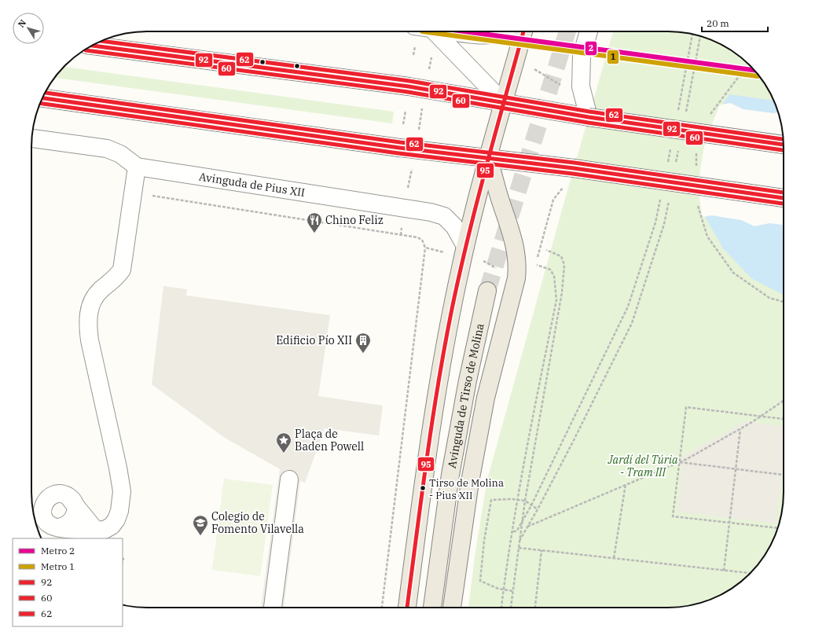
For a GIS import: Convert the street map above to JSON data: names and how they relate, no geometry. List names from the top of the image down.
{
  "streets": {
    "main road": ["Avinguda de Tirso de Molina"],
    "street": ["Avinguda de Pius XII"]
  },
  "parks": ["Jardí del Túria - Tram III"],
  "places": {
    "restaurant": ["Chino Feliz"],
    "building": ["Edificio Pío XII"],
    "place": ["Plaça de Baden Powell"],
    "other": ["Tirso de Molina - Pius XII"],
    "school or university": ["Colegio de Fomento Vilavella"]
  },
  "lines": [
    "metro line 2",
    "metro line 1",
    "transit line 95",
    "transit line 62",
    "transit line 92",
    "transit line 60"
  ],
  "legend": [
    "Metro 2",
    "Metro 1",
    "92",
    "60",
    "62"
  ],
  "scale_bar": "20 m",
  "north": "top left"
}
